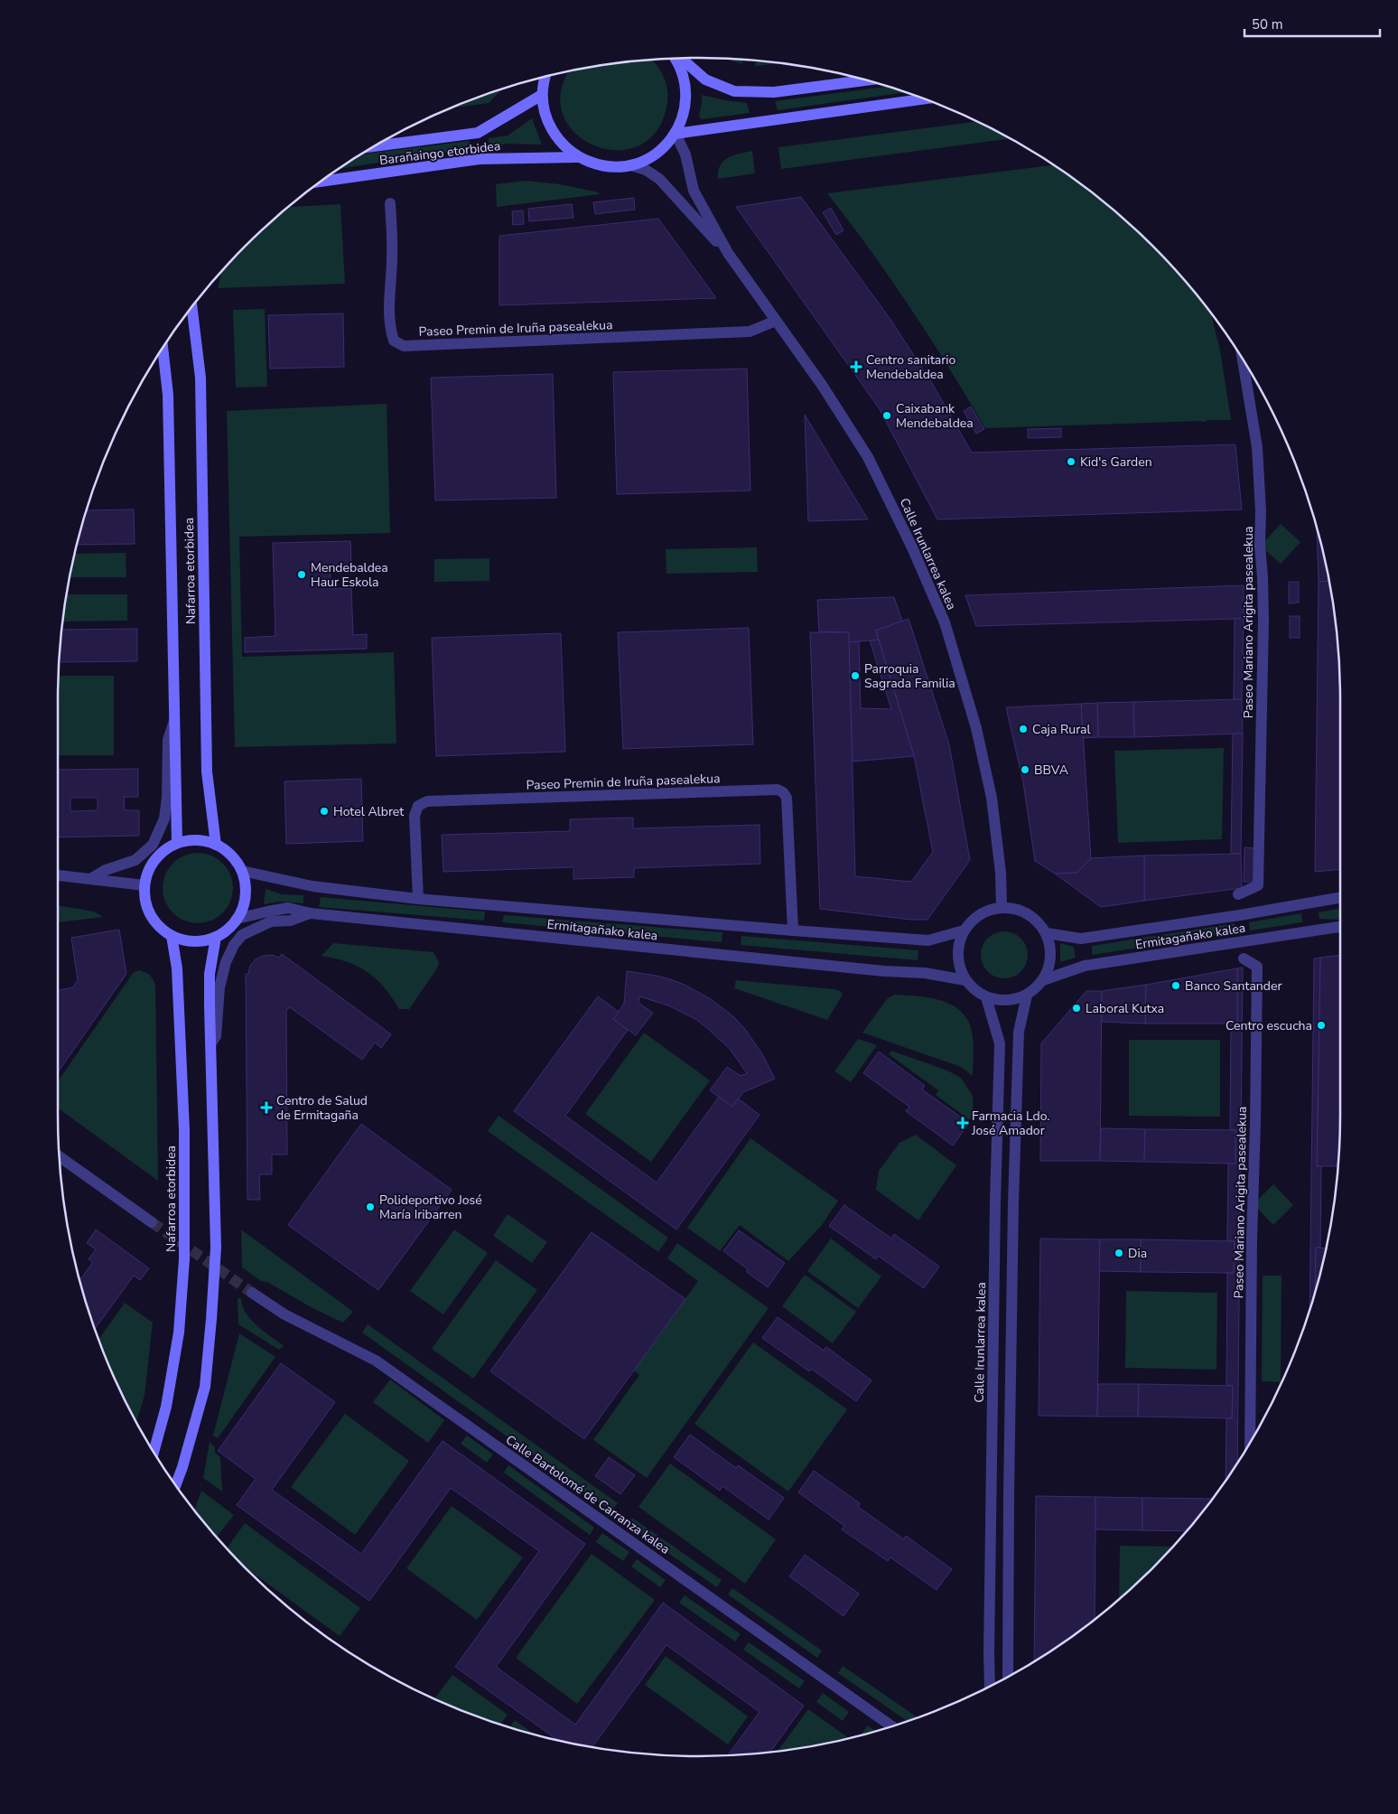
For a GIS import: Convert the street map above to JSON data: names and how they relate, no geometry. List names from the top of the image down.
{
  "streets": {
    "main road": ["Barañaingo etorbidea", "Nafarroa etorbidea"],
    "street": [
      "Paseo Premin de Iruña pasealekua",
      "Calle Irunlarrea kalea",
      "Paseo Mariano Arigita pasealekua",
      "Ermitagañako kalea",
      "Calle Bartolomé de Carranza kalea"
    ]
  },
  "crossings": [
    ["Paseo Premin de Iruña pasealekua", "Calle Irunlarrea kalea"],
    ["Paseo Premin de Iruña pasealekua", "Ermitagañako kalea"],
    ["Calle Irunlarrea kalea", "Ermitagañako kalea"],
    ["Nafarroa etorbidea", "Ermitagañako kalea"]
  ],
  "places": {
    "health": ["Centro sanitario Mendebaldea", "Centro de Salud de Ermitagaña", "Farmacia Ldo. José Amador"],
    "other": [
      "Caixabank Mendebaldea",
      "Kid's Garden",
      "Mendebaldea Haur Eskola",
      "Parroquia Sagrada Familia",
      "Caja Rural",
      "BBVA",
      "Hotel Albret",
      "Banco Santander",
      "Laboral Kutxa",
      "Centro escucha",
      "Polideportivo José María Iribarren",
      "Dia"
    ]
  },
  "scale_bar": "50 m"
}
